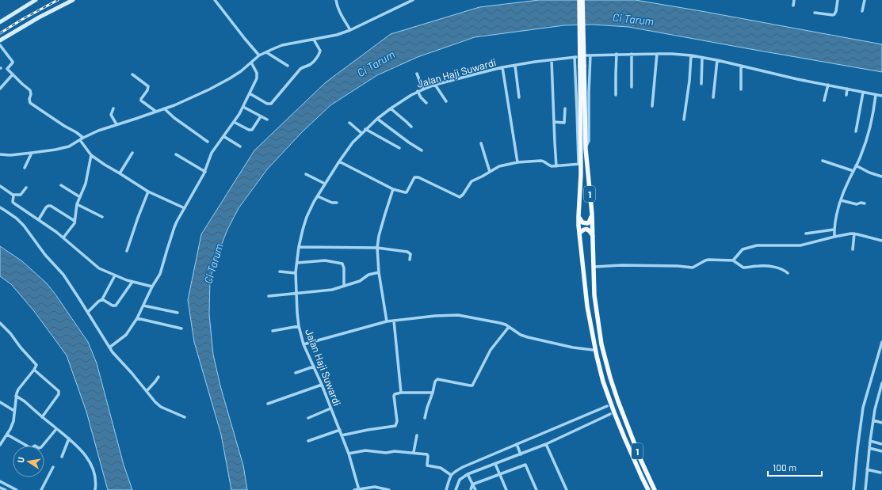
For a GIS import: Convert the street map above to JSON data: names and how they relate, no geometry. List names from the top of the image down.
{
  "streets": {
    "main road": ["1"],
    "street": ["Jalan Haji Suwardi"]
  },
  "crossings": [
    ["Jalan Haji Suwardi", "1"]
  ],
  "water": ["Ci Tarum"],
  "scale_bar": "100 m",
  "north": "left"
}
